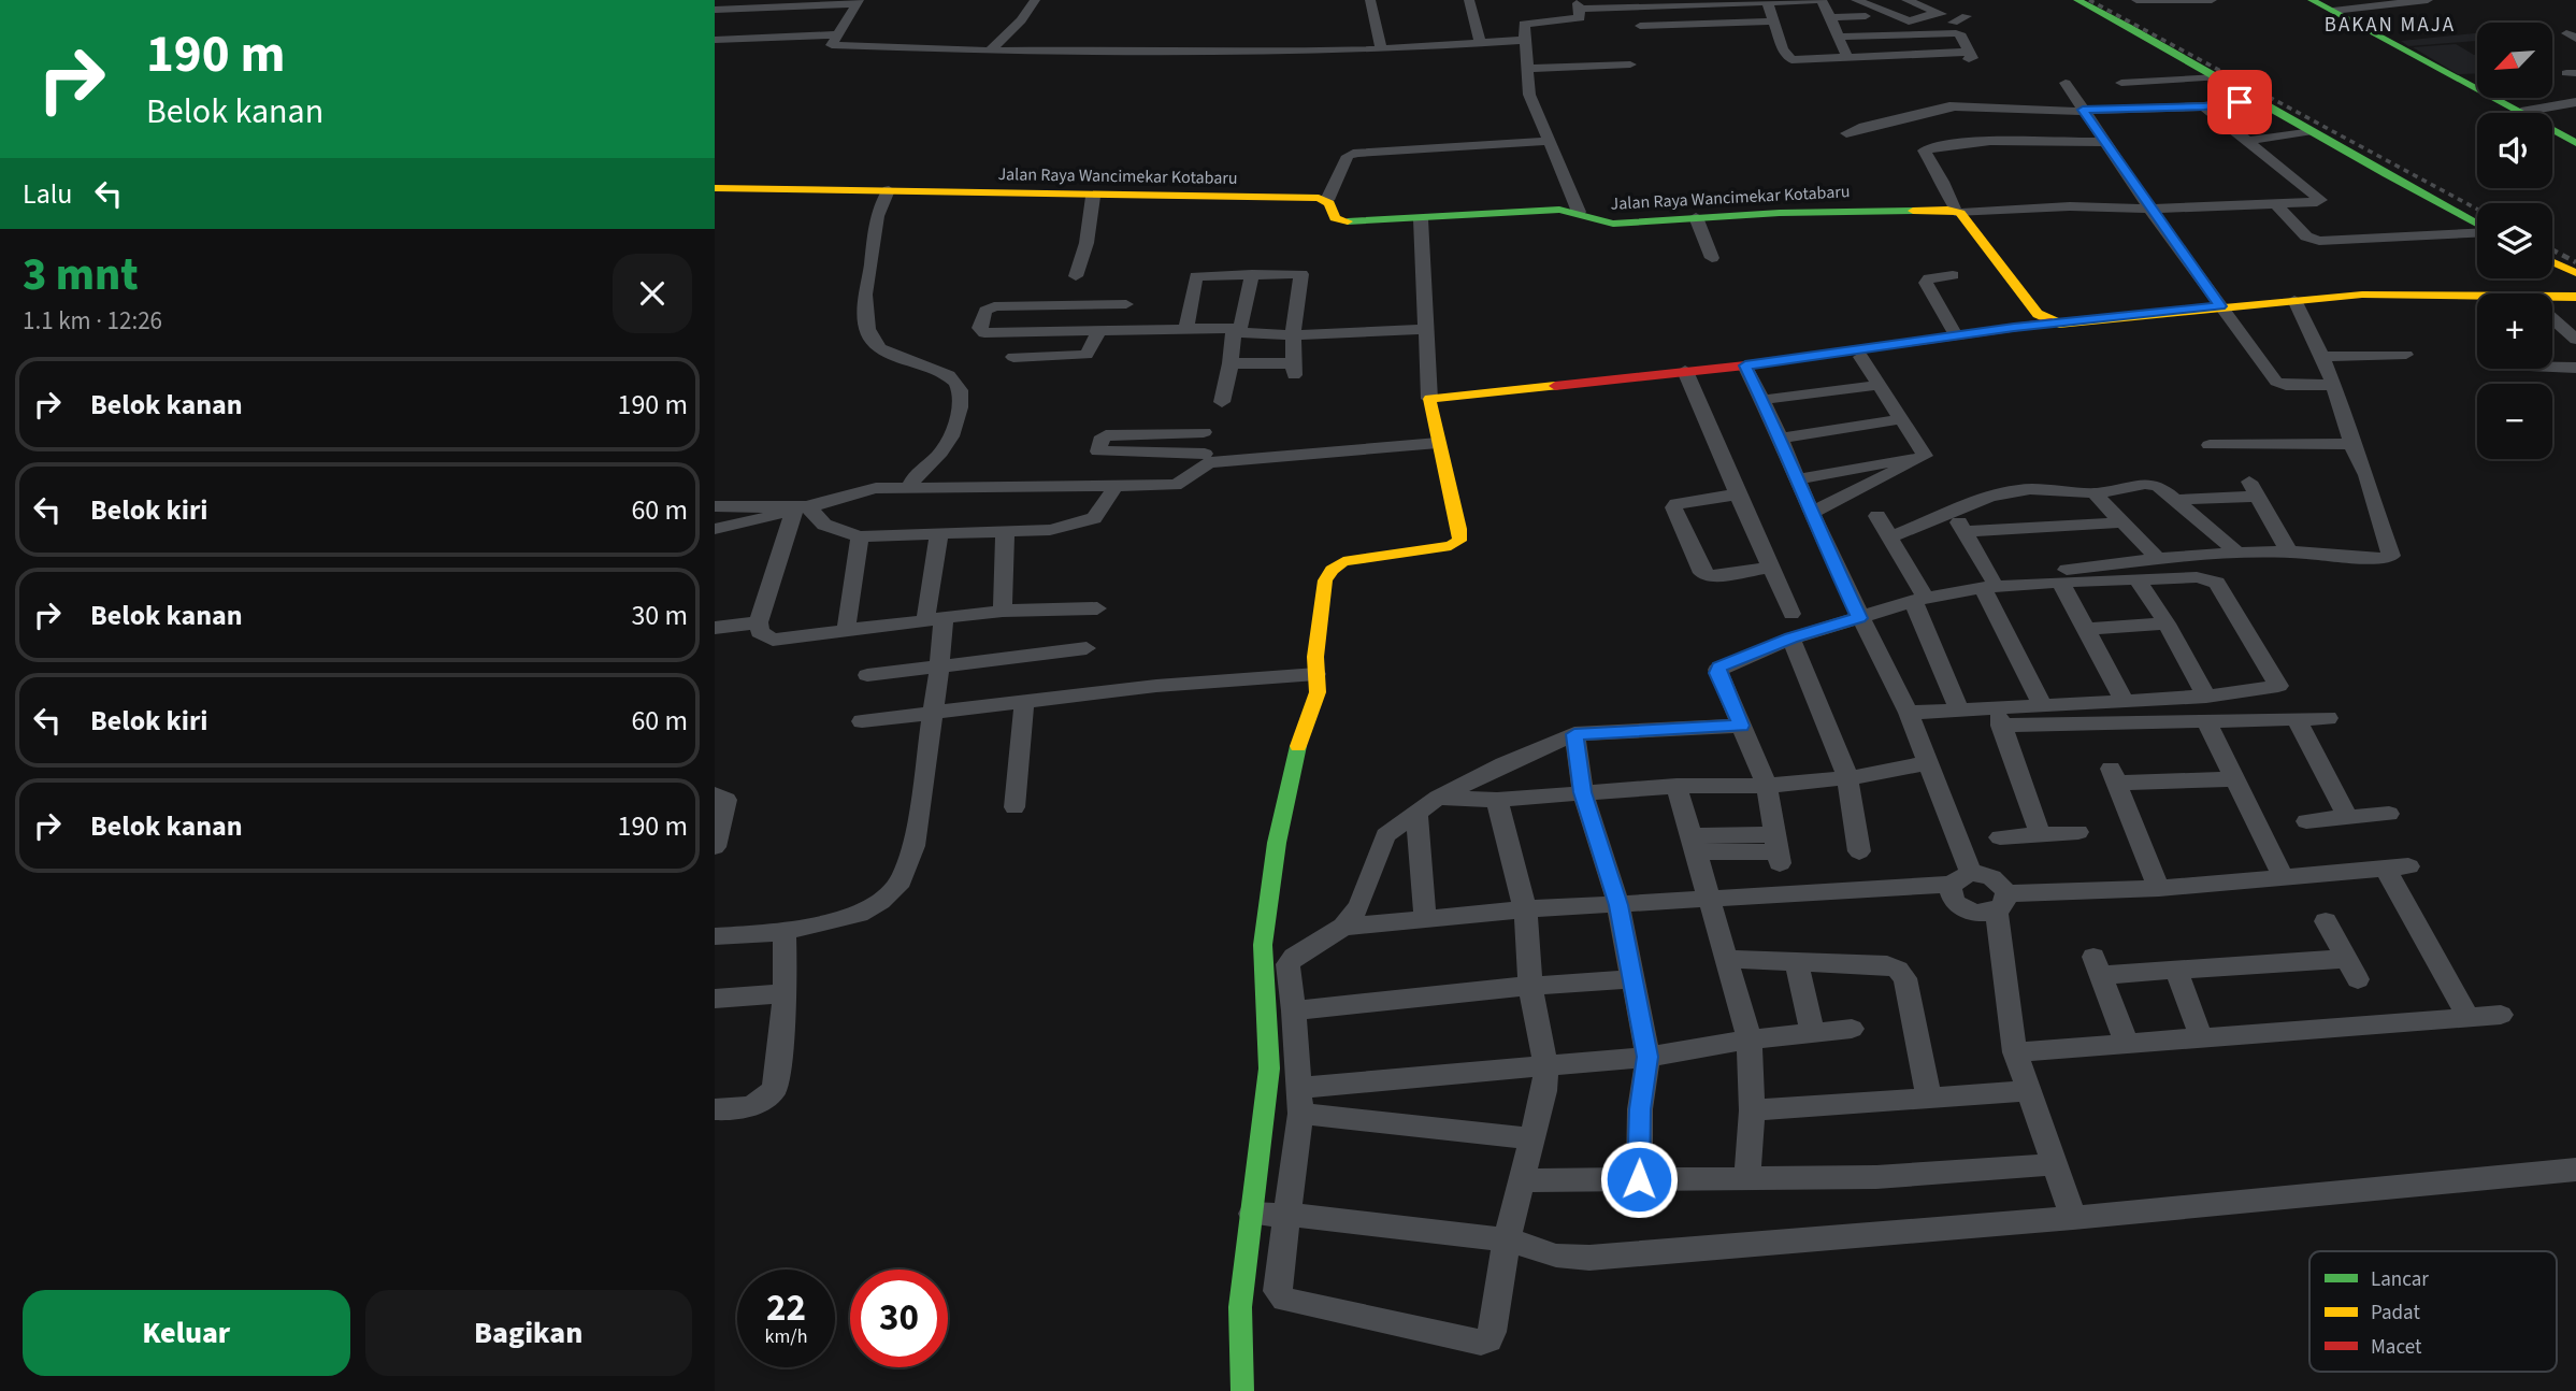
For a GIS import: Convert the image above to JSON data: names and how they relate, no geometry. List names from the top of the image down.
{
  "streets": {
    "main road": ["Jalan Raya Wancimekar Kotabaru"]
  },
  "districts": ["BAKAN MAJA"],
  "legend": ["Lancar", "Padat", "Macet"],
  "north": "bottom left",
  "page": {
    "turn": ["190 m", "Belok kanan"],
    "map_buttons": ["+", "−"],
    "then": "Lalu",
    "heading": ["3 mnt", "1.1 km · 12:26"],
    "list": [
      {
        "name": "Belok kanan",
        "value": "190 m"
      },
      {
        "name": "Belok kiri",
        "value": "60 m"
      },
      {
        "name": "Belok kanan",
        "value": "30 m"
      },
      {
        "name": "Belok kiri",
        "value": "60 m"
      },
      {
        "name": "Belok kanan",
        "value": "190 m"
      }
    ],
    "speed": "22 km/h",
    "limit": "30",
    "buttons": ["Keluar", "Bagikan"]
  }
}
